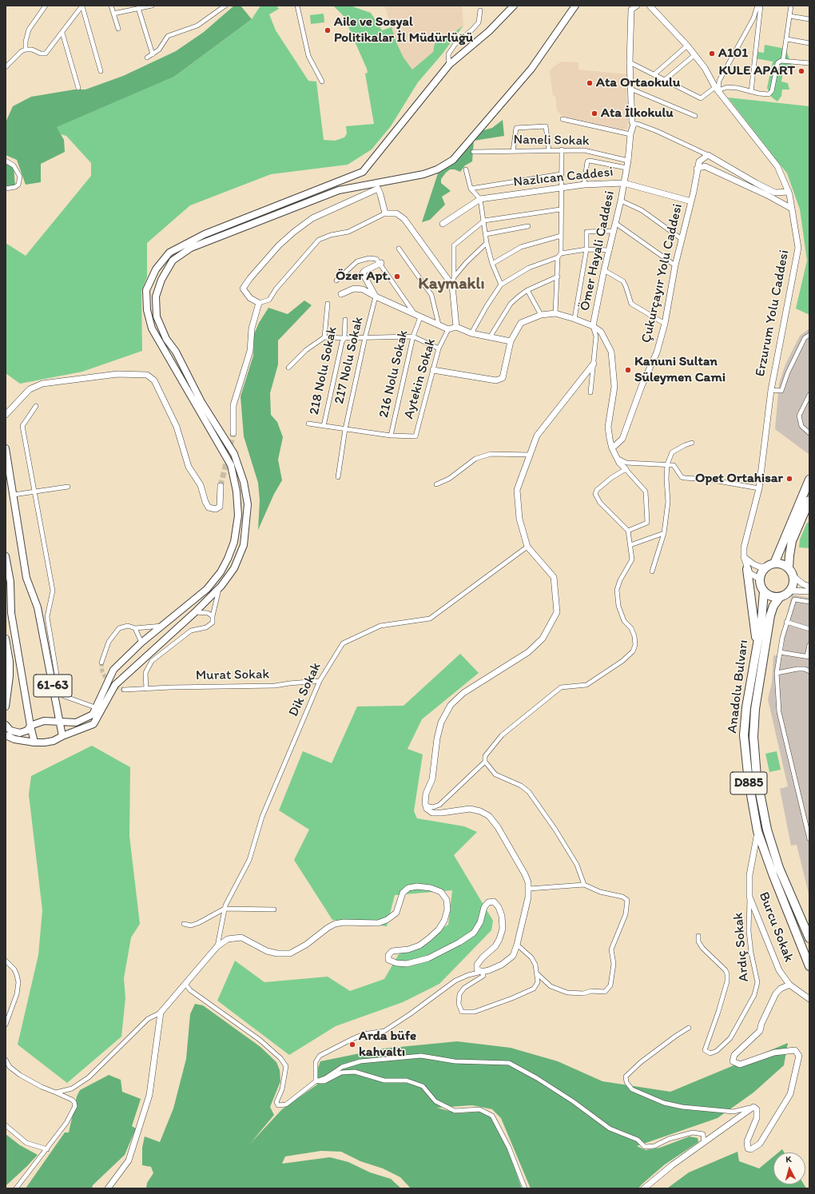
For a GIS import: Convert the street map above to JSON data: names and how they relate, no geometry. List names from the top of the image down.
{
  "streets": {
    "highway": ["Anadolu Bulvarı", "D885"],
    "main road": ["61-63"],
    "street": [
      "Naneli Sokak",
      "Nazlıcan Caddesi",
      "Ömer Hayali Caddesi",
      "Çukurçayır Yolu Caddesi",
      "Erzurum Yolu Caddesi",
      "217 Nolu Sokak",
      "218 Nolu Sokak",
      "216 Nolu Sokak",
      "Aytekin Sokak",
      "Murat Sokak",
      "Dik Sokak",
      "Burcu Sokak",
      "Ardıç Sokak"
    ]
  },
  "crossings": [
    ["Naneli Sokak", "Ömer Hayali Caddesi"],
    ["Nazlıcan Caddesi", "Ömer Hayali Caddesi"],
    ["Nazlıcan Caddesi", "Çukurçayır Yolu Caddesi"],
    ["216 Nolu Sokak", "Aytekin Sokak"],
    ["Murat Sokak", "Dik Sokak"],
    ["Anadolu Bulvarı", "Burcu Sokak"],
    ["Burcu Sokak", "Ardıç Sokak"]
  ],
  "districts": ["Kaymaklı"],
  "places": [
    "Aile ve Sosyal Politikalar İl Müdürlüğü",
    "A101",
    "KULE APART",
    "Ata Ortaokulu",
    "Ata İlkokulu",
    "Özer Apt.",
    "Kanuni Sultan Süleymen Cami",
    "Opet Ortahisar",
    "Arda büfe kahvaltı"
  ],
  "north": "top"
}
